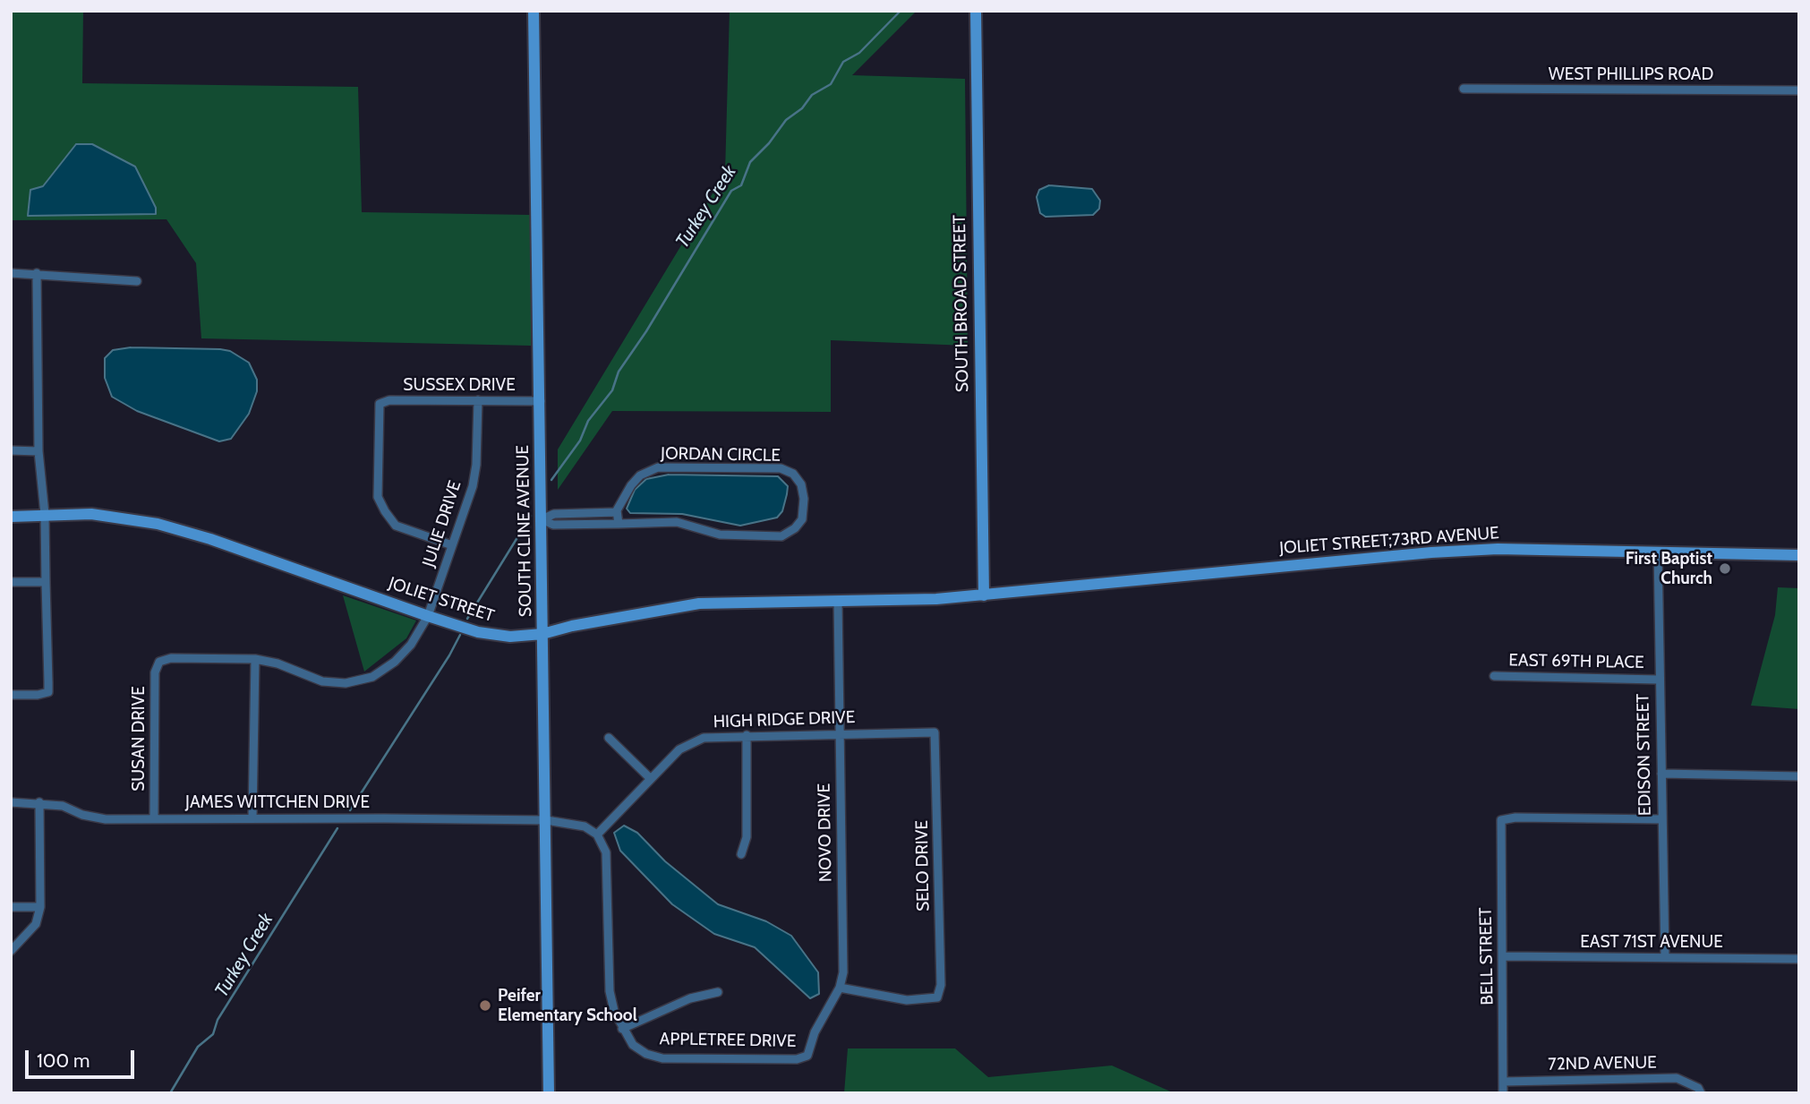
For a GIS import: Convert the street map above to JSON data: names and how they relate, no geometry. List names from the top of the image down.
{
  "streets": {
    "street": [
      "WEST PHILLIPS ROAD",
      "SOUTH BROAD STREET",
      "SUSSEX DRIVE",
      "JORDAN CIRCLE",
      "JULIE DRIVE",
      "SOUTH CLINE AVENUE",
      "JOLIET STREET;73RD AVENUE",
      "JOLIET STREET",
      "EAST 69TH PLACE",
      "HIGH RIDGE DRIVE",
      "SUSAN DRIVE",
      "EDISON STREET",
      "JAMES WITTCHEN DRIVE",
      "NOVO DRIVE",
      "SELO DRIVE",
      "EAST 71ST AVENUE",
      "BELL STREET",
      "APPLETREE DRIVE",
      "72ND AVENUE"
    ]
  },
  "crossings": [
    ["SOUTH BROAD STREET", "JOLIET STREET;73RD AVENUE"],
    ["SOUTH BROAD STREET", "JOLIET STREET"],
    ["SUSSEX DRIVE", "JULIE DRIVE"],
    ["SUSSEX DRIVE", "SOUTH CLINE AVENUE"],
    ["JORDAN CIRCLE", "SOUTH CLINE AVENUE"],
    ["JULIE DRIVE", "JOLIET STREET"],
    ["JULIE DRIVE", "SUSAN DRIVE"],
    ["SOUTH CLINE AVENUE", "JOLIET STREET"],
    ["SOUTH CLINE AVENUE", "JAMES WITTCHEN DRIVE"],
    ["JOLIET STREET;73RD AVENUE", "JOLIET STREET"],
    ["JOLIET STREET;73RD AVENUE", "EDISON STREET"],
    ["JOLIET STREET", "NOVO DRIVE"],
    ["EAST 69TH PLACE", "EDISON STREET"],
    ["HIGH RIDGE DRIVE", "JAMES WITTCHEN DRIVE"],
    ["HIGH RIDGE DRIVE", "NOVO DRIVE"],
    ["HIGH RIDGE DRIVE", "SELO DRIVE"],
    ["SUSAN DRIVE", "JAMES WITTCHEN DRIVE"],
    ["EDISON STREET", "EAST 71ST AVENUE"],
    ["EDISON STREET", "BELL STREET"],
    ["NOVO DRIVE", "SELO DRIVE"],
    ["NOVO DRIVE", "APPLETREE DRIVE"],
    ["EAST 71ST AVENUE", "BELL STREET"],
    ["BELL STREET", "72ND AVENUE"]
  ],
  "water": ["Turkey Creek"],
  "places": ["First Baptist Church", "Peifer Elementary School"],
  "scale_bar": "100 m"
}
